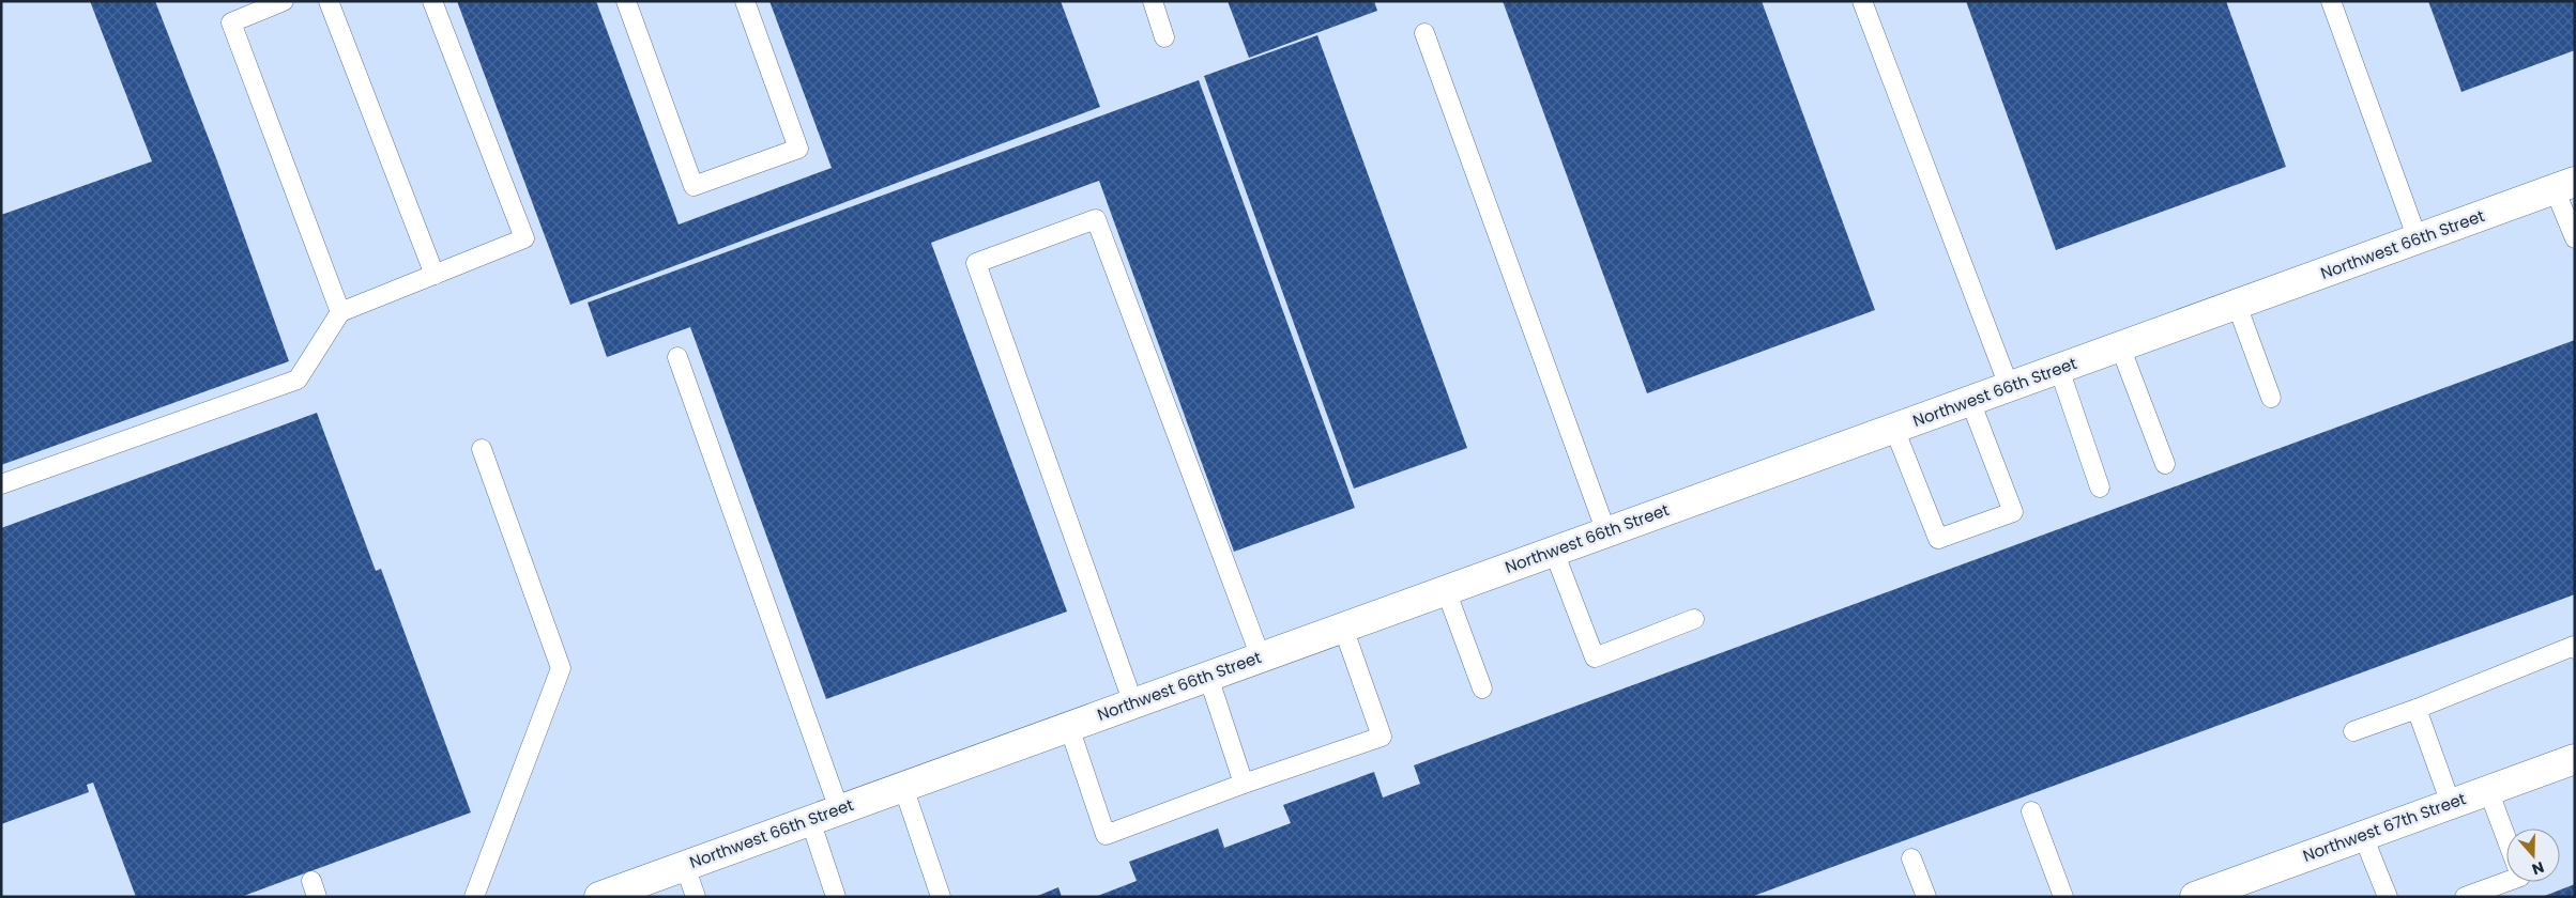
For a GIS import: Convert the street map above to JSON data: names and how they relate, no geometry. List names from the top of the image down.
{
  "streets": {
    "street": ["Northwest 66th Street", "Northwest 67th Street"]
  },
  "north": "bottom"
}
